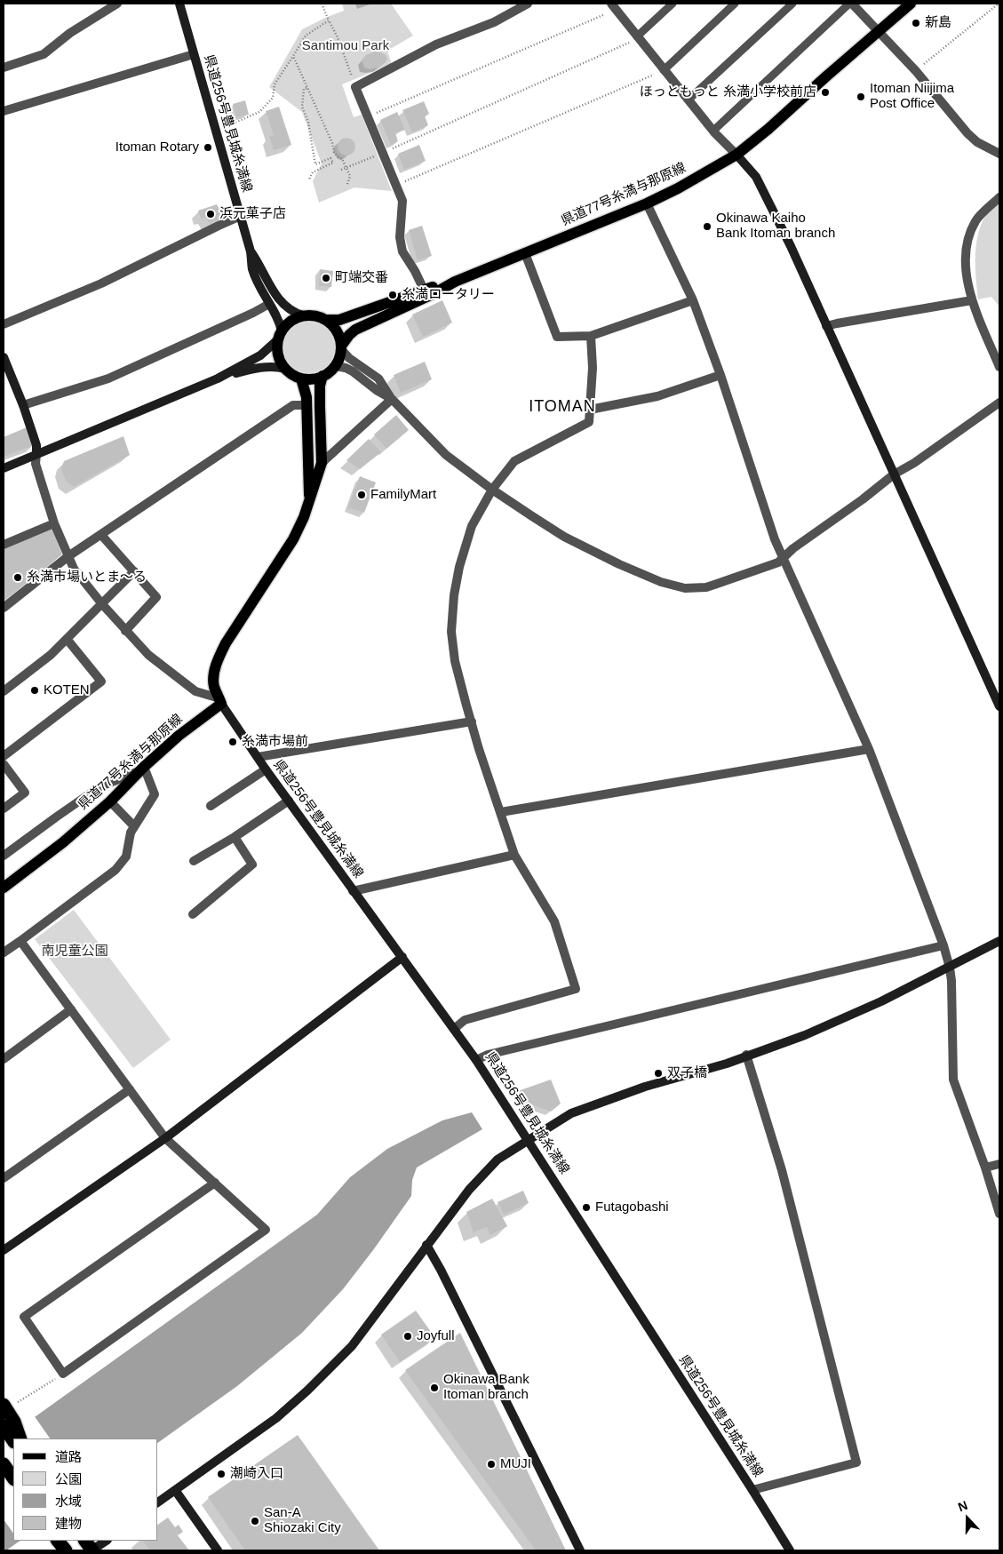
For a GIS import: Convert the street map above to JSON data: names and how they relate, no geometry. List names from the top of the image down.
{
  "streets": {
    "main road": ["県道77号糸満与那原線"],
    "street": ["県道256号豊見城糸満線"]
  },
  "crossings": [
    ["県道256号豊見城糸満線", "県道77号糸満与那原線"]
  ],
  "districts": ["ITOMAN"],
  "parks": ["Santimou Park", "南児童公園"],
  "places": [
    "新島",
    "ほっともっと 糸満小学校前店",
    "Itoman Niijima Post Office",
    "Itoman Rotary",
    "浜元菓子店",
    "Okinawa Kaiho Bank Itoman branch",
    "町端交番",
    "糸満ロータリー",
    "FamilyMart",
    "糸満市場いとま～る",
    "KOTEN",
    "糸満市場前",
    "双子橋",
    "Futagobashi",
    "Joyfull",
    "Okinawa Bank Itoman branch",
    "MUJI",
    "潮崎入口",
    "San-A Shiozaki City"
  ],
  "legend": [
    "道路",
    "公園",
    "水域",
    "建物"
  ],
  "north": "top"
}
